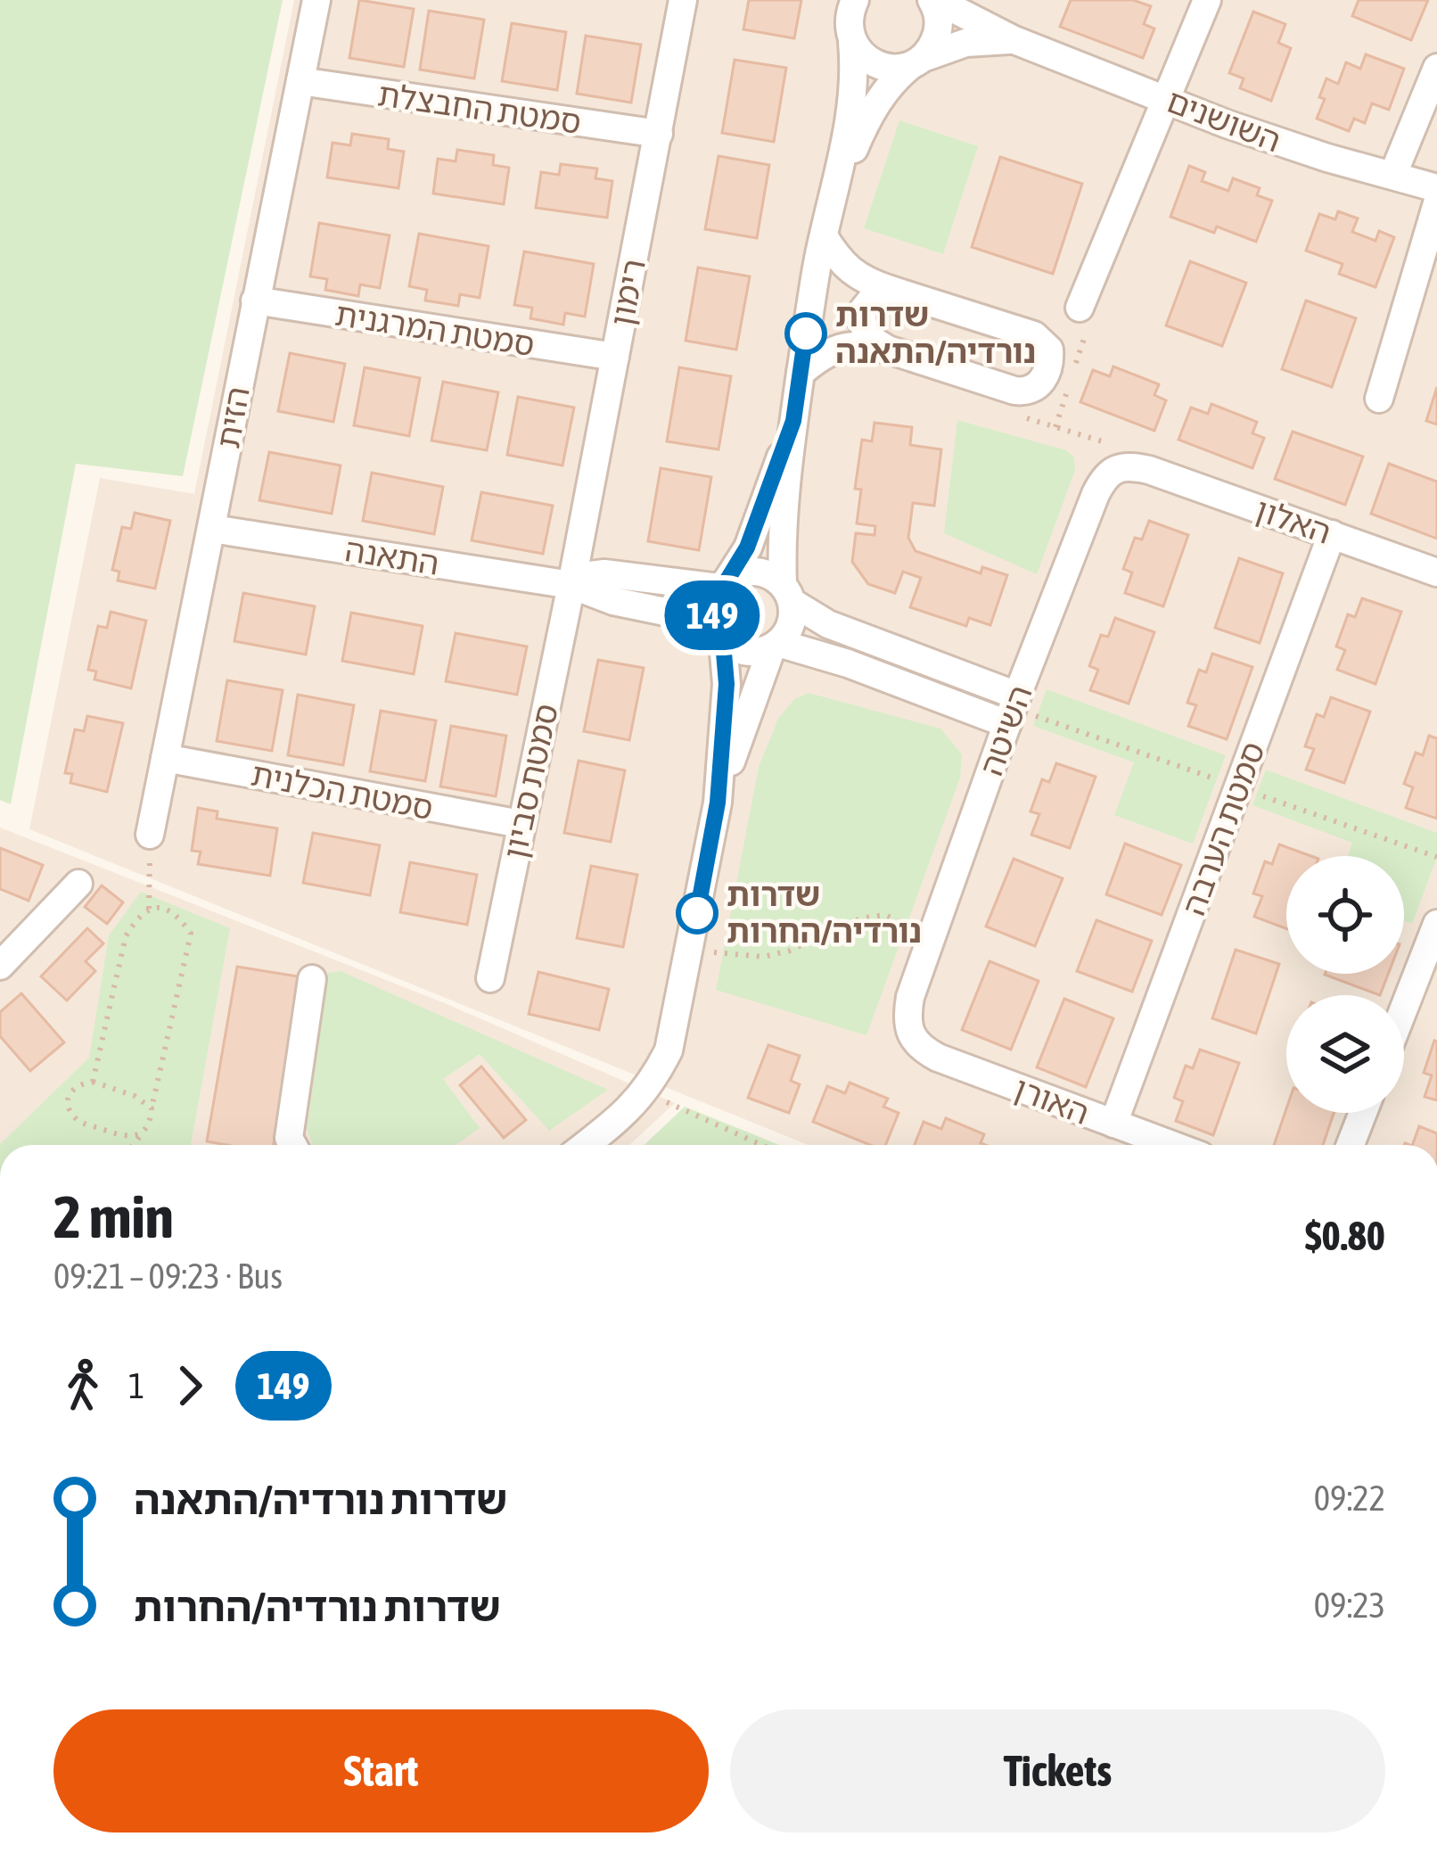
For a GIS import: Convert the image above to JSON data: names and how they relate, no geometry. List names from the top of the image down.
{
  "streets": {
    "street": [
      "סמטת החבצלת",
      "השושנים",
      "רימון",
      "סמטת המרגנית",
      "הזית",
      "האלון",
      "התאנה",
      "השיטה",
      "סמטת סביון",
      "סמטת הכלנית",
      "סמטת הערבה",
      "האורן"
    ]
  },
  "crossings": [
    ["סמטת החבצלת", "רימון"],
    ["סמטת החבצלת", "הזית"],
    ["רימון", "סמטת המרגנית"],
    ["רימון", "התאנה"],
    ["רימון", "סמטת סביון"],
    ["סמטת המרגנית", "הזית"],
    ["הזית", "התאנה"],
    ["הזית", "סמטת הכלנית"],
    ["האלון", "השיטה"],
    ["האלון", "סמטת הערבה"],
    ["התאנה", "סמטת סביון"],
    ["השיטה", "האורן"],
    ["סמטת סביון", "סמטת הכלנית"],
    ["סמטת הערבה", "האורן"]
  ],
  "places": ["שדרות נורדיה/התאנה", "שדרות נורדיה/החרות"],
  "lines": ["bus line 149"],
  "page": {
    "on_map": "149",
    "heading": ["2 min", "09:21 – 09:23 · Bus", "$0.80"],
    "legs": ["1", "149"],
    "list": [
      {
        "name": "שדרות נורדיה/התאנה",
        "value": "09:22"
      },
      {
        "name": "שדרות נורדיה/החרות",
        "value": "09:23"
      }
    ],
    "buttons": ["Start", "Tickets"]
  }
}
